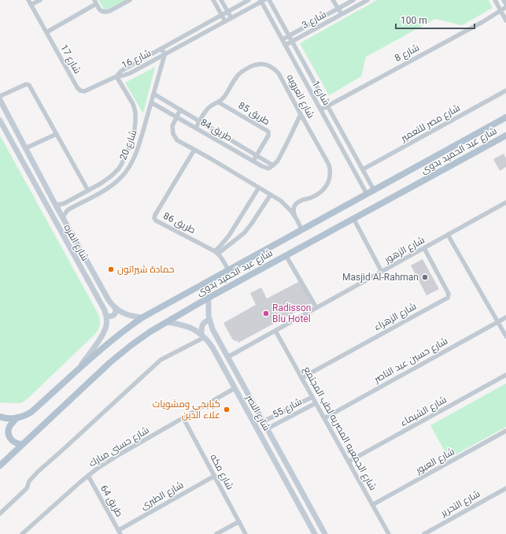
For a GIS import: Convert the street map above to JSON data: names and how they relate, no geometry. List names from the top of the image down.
{
  "streets": {
    "main road": ["شارع عبد الحميد بدوى"],
    "street": [
      "شارع 3",
      "شارع 8",
      "شارع 17",
      "شارع 16",
      "شارع 1",
      "شارع العروبه",
      "طريق 85",
      "شارع مصر للتعمير",
      "طريق 84",
      "شارع 20",
      "طريق 86",
      "شارع انقره",
      "شارع الزهور",
      "شارع الزهراء",
      "شارع حسين عبد الناصر",
      "شارع 55",
      "شارع الشيماء",
      "شارع النصر",
      "شارع الجمعيه المصريه لطب المجتمع",
      "شارع حسنى مبارك",
      "شارع العبور",
      "شارع مكه",
      "شارع الطبرى",
      "طريق 64",
      "شارع التحرير"
    ]
  },
  "crossings": [
    ["شارع 3", "شارع 1"],
    ["شارع 8", "شارع 1"],
    ["شارع 17", "شارع 16"],
    ["شارع 17", "شارع 20"],
    ["شارع 16", "شارع 1"],
    ["شارع 16", "شارع 20"],
    ["شارع 1", "شارع مصر للتعمير"],
    ["شارع 1", "شارع عبد الحميد بدوى"],
    ["شارع العروبه", "طريق 85"],
    ["شارع العروبه", "طريق 84"],
    ["طريق 85", "طريق 84"],
    ["طريق 84", "شارع 20"],
    ["شارع 20", "شارع انقره"],
    ["شارع عبد الحميد بدوى", "طريق 86"],
    ["شارع عبد الحميد بدوى", "شارع انقره"],
    ["شارع عبد الحميد بدوى", "شارع النصر"],
    ["شارع الزهور", "شارع الزهراء"],
    ["شارع الزهور", "شارع النصر"],
    ["شارع الزهور", "شارع الجمعيه المصريه لطب المجتمع"],
    ["شارع الزهراء", "شارع الجمعيه المصريه لطب المجتمع"],
    ["شارع حسين عبد الناصر", "شارع الجمعيه المصريه لطب المجتمع"],
    ["شارع 55", "شارع النصر"],
    ["شارع 55", "شارع الجمعيه المصريه لطب المجتمع"],
    ["شارع الشيماء", "شارع الجمعيه المصريه لطب المجتمع"],
    ["شارع النصر", "شارع حسنى مبارك"],
    ["شارع الجمعيه المصريه لطب المجتمع", "شارع العبور"],
    ["شارع حسنى مبارك", "شارع مكه"],
    ["شارع حسنى مبارك", "طريق 64"],
    ["شارع مكه", "شارع الطبرى"],
    ["شارع الطبرى", "طريق 64"]
  ],
  "places": [
    "حمادة شيراتون",
    "Masjid Al-Rahman",
    "Radisson Blu Hotel",
    "كبابجي ومشويات علاء الدين"
  ],
  "scale_bar": "100 m"
}
